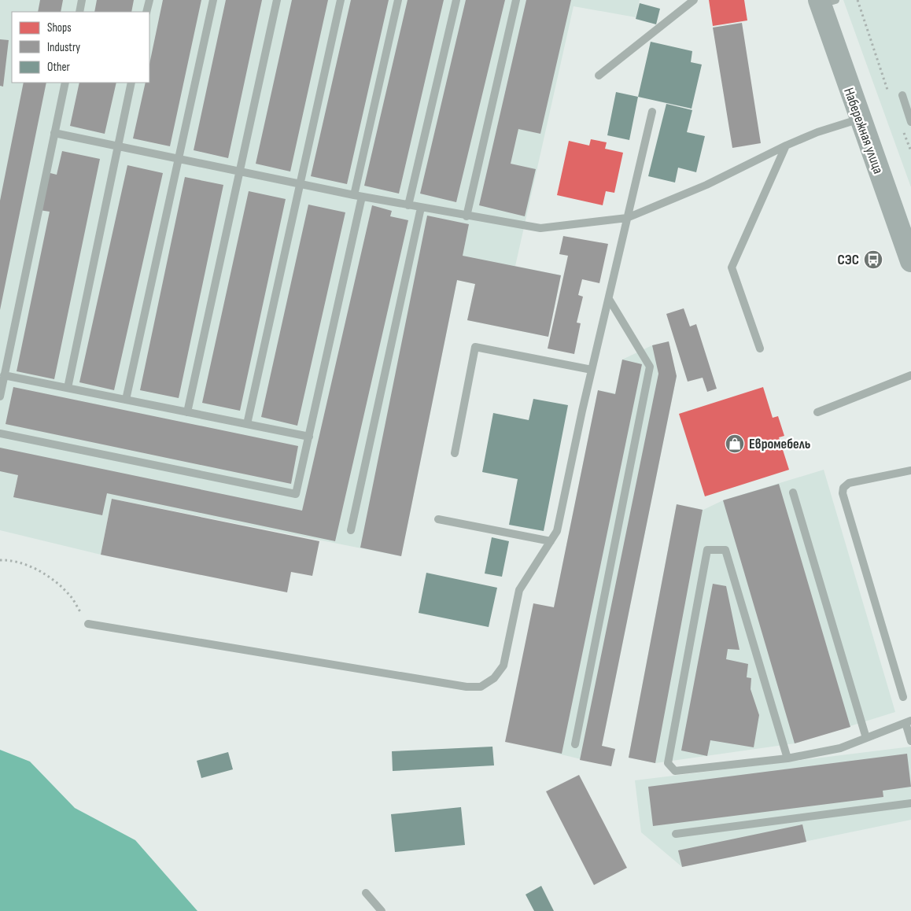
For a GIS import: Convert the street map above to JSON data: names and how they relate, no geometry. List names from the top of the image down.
{
  "streets": {
    "street": ["Набережная улица"]
  },
  "places": {
    "bus stop": ["СЭС"],
    "shop": ["Евромебель"]
  },
  "legend": ["Shops", "Industry", "Other"]
}
